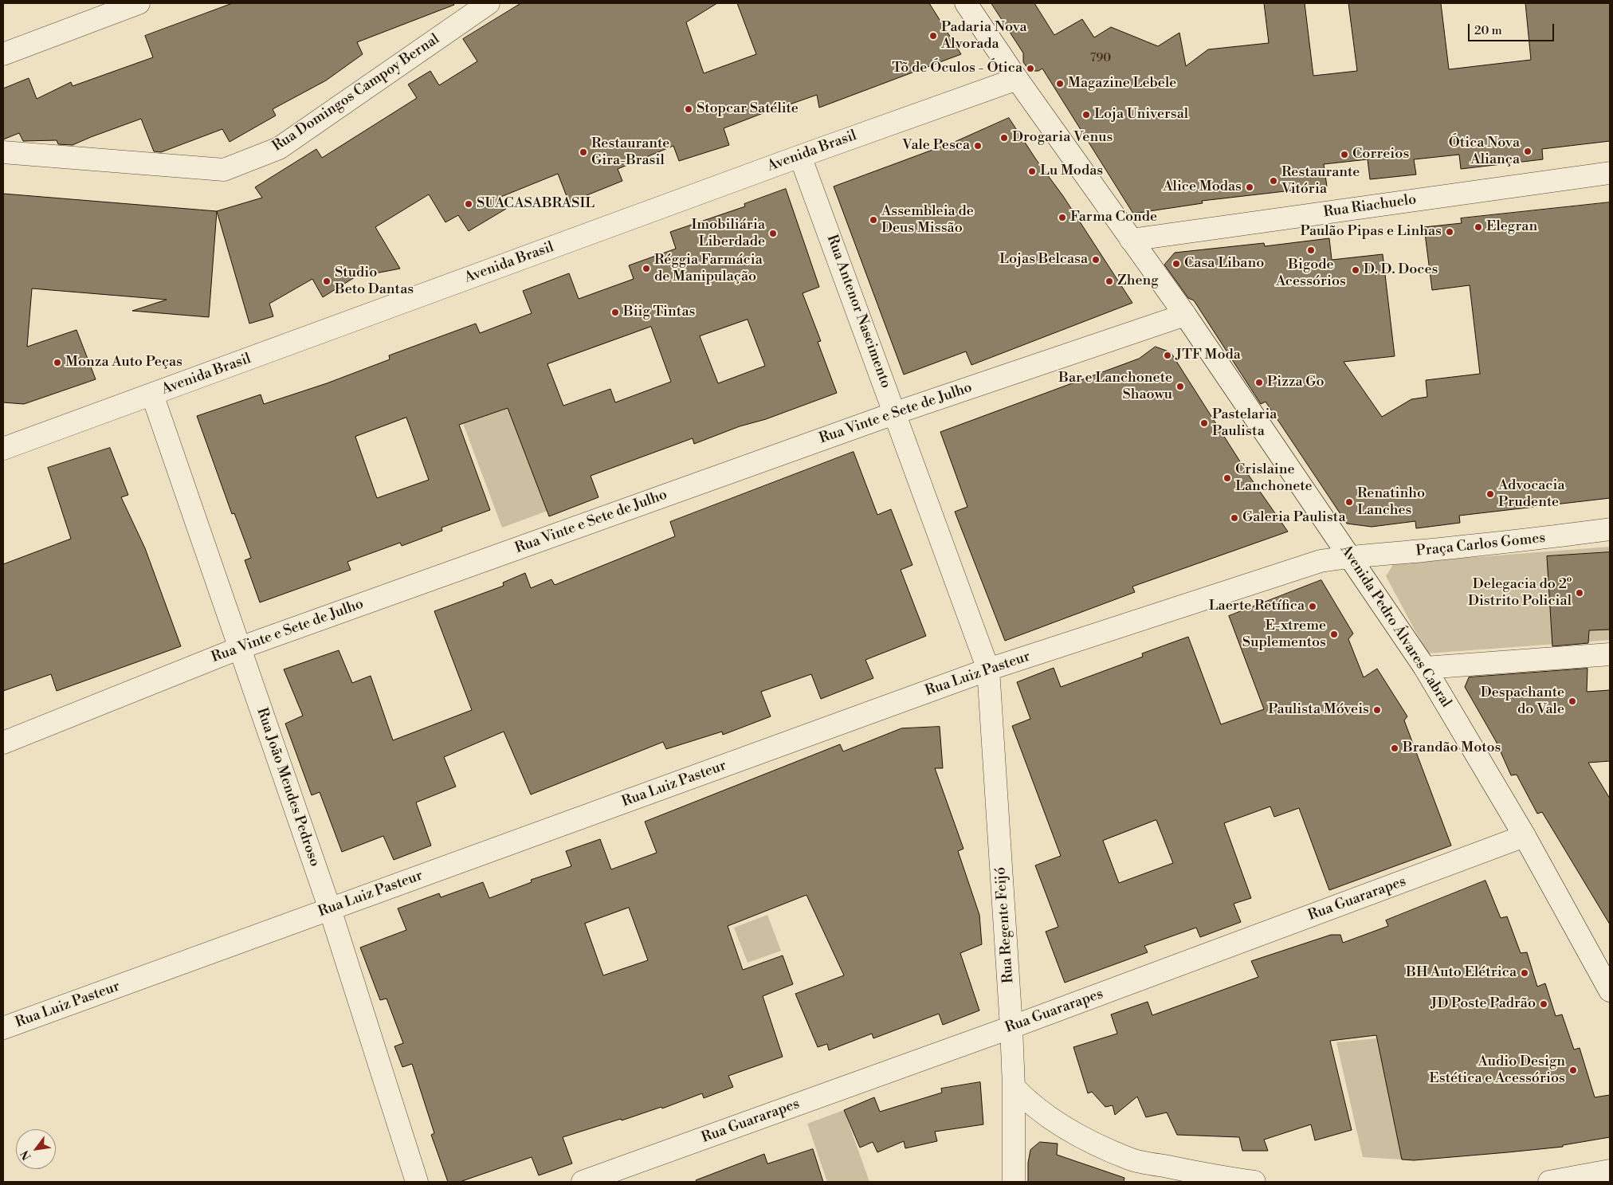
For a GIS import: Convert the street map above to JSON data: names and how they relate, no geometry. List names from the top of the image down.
{
  "streets": {
    "street": [
      "Rua Domingos Campoy Bernal",
      "Avenida Brasil",
      "Rua Riachuelo",
      "Rua Antenor Nascimento",
      "Rua Vinte e Sete de Julho",
      "Praça Carlos Gomes",
      "Avenida Pedro Álvares Cabral",
      "Rua Luiz Pasteur",
      "Rua João Mendes Pedroso",
      "Rua Guararapes",
      "Rua Regente Feijó"
    ]
  },
  "crossings": [
    ["Avenida Brasil", "Rua Antenor Nascimento"],
    ["Avenida Brasil", "Avenida Pedro Álvares Cabral"],
    ["Avenida Brasil", "Rua João Mendes Pedroso"],
    ["Rua Riachuelo", "Avenida Pedro Álvares Cabral"],
    ["Rua Antenor Nascimento", "Rua Vinte e Sete de Julho"],
    ["Rua Antenor Nascimento", "Rua Luiz Pasteur"],
    ["Rua Antenor Nascimento", "Rua Regente Feijó"],
    ["Rua Vinte e Sete de Julho", "Avenida Pedro Álvares Cabral"],
    ["Rua Vinte e Sete de Julho", "Rua João Mendes Pedroso"],
    ["Praça Carlos Gomes", "Avenida Pedro Álvares Cabral"],
    ["Praça Carlos Gomes", "Rua Luiz Pasteur"],
    ["Avenida Pedro Álvares Cabral", "Rua Luiz Pasteur"],
    ["Avenida Pedro Álvares Cabral", "Rua Guararapes"],
    ["Rua Luiz Pasteur", "Rua João Mendes Pedroso"],
    ["Rua Luiz Pasteur", "Rua Regente Feijó"],
    ["Rua Guararapes", "Rua Regente Feijó"]
  ],
  "places": [
    "Padaria Nova Alvorada",
    "Tõ de Óculos - Ótica",
    "Magazine Lebele",
    "Stopcar Satélite",
    "Loja Universal",
    "Drogaria Venus",
    "Vale Pesca",
    "Ótica Nova Aliança",
    "Restaurante Gira-Brasil",
    "Correios",
    "Lu Modas",
    "Restaurante Vitória",
    "Alice Modas",
    "SUACASABRASIL",
    "Farma Conde",
    "Assembleia de Deus Missão",
    "Elegran",
    "Paulão Pipas e Linhas",
    "Imobiliária Liberdade",
    "Bigode Acessórios",
    "Lojas Belcasa",
    "Casa Libano",
    "Réggia Farmácia de Manipulação",
    "D. D. Doces",
    "Studio Beto Dantas",
    "Zheng",
    "Biig Tintas",
    "JTF Moda",
    "Monza Auto Peças",
    "Pizza Go",
    "Bar e Lanchonete Shaowu",
    "Pastelaria Paulista",
    "Crislaine Lanchonete",
    "Advocacia Prudente",
    "Renatinho Lanches",
    "Galeria Paulista",
    "Delegacia do 2º Distrito Policial",
    "Laerte Retífica",
    "E-xtreme Suplementos",
    "Despachante do Vale",
    "Paulista Móveis",
    "Brandão Motos",
    "BH Auto Elétrica",
    "JD Poste Padrão",
    "Audio Design Estética e Acessórios"
  ],
  "house_numbers": ["790"],
  "scale_bar": "20 m",
  "north": "bottom left"
}
